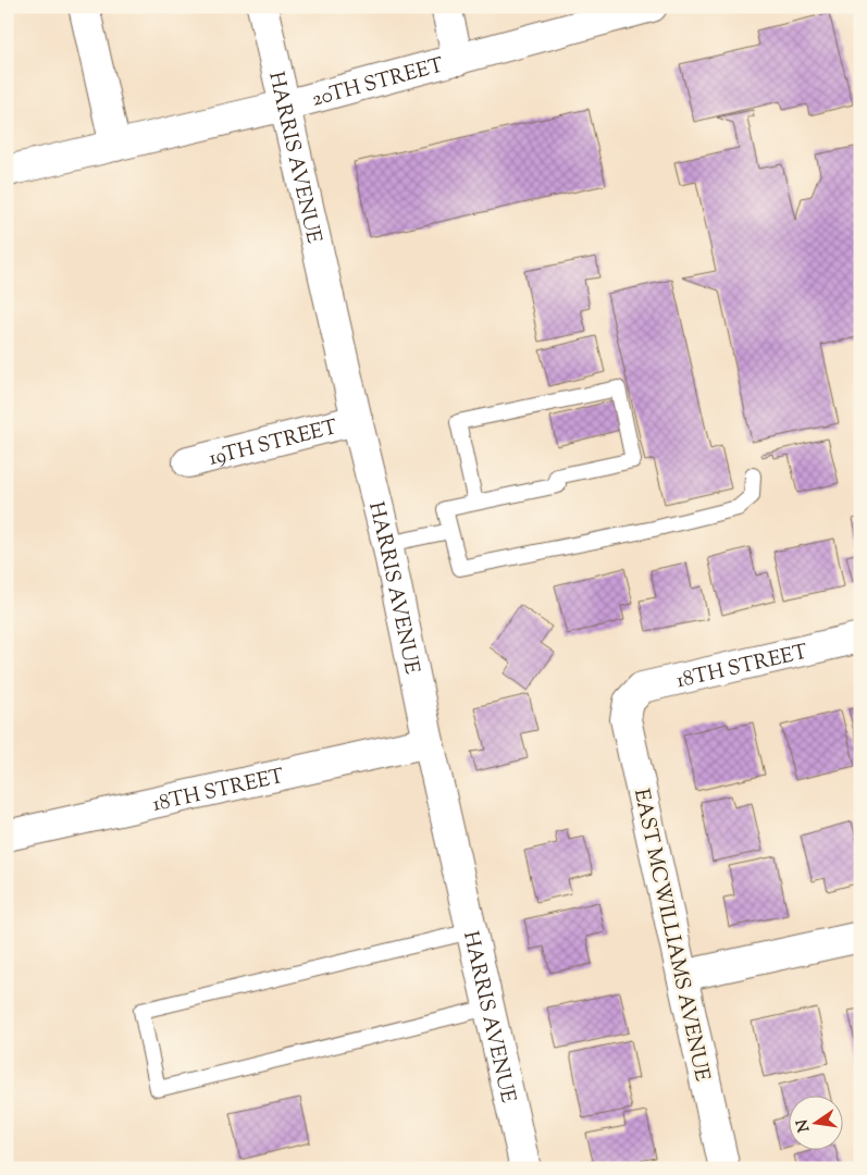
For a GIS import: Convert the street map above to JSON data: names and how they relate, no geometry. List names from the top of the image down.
{
  "streets": {
    "street": [
      "20TH STREET",
      "HARRIS AVENUE",
      "19TH STREET",
      "18TH STREET",
      "EAST MCWILLIAMS AVENUE"
    ]
  },
  "crossings": [
    ["20TH STREET", "HARRIS AVENUE"],
    ["HARRIS AVENUE", "19TH STREET"],
    ["HARRIS AVENUE", "18TH STREET"],
    ["18TH STREET", "EAST MCWILLIAMS AVENUE"]
  ],
  "north": "left"
}
